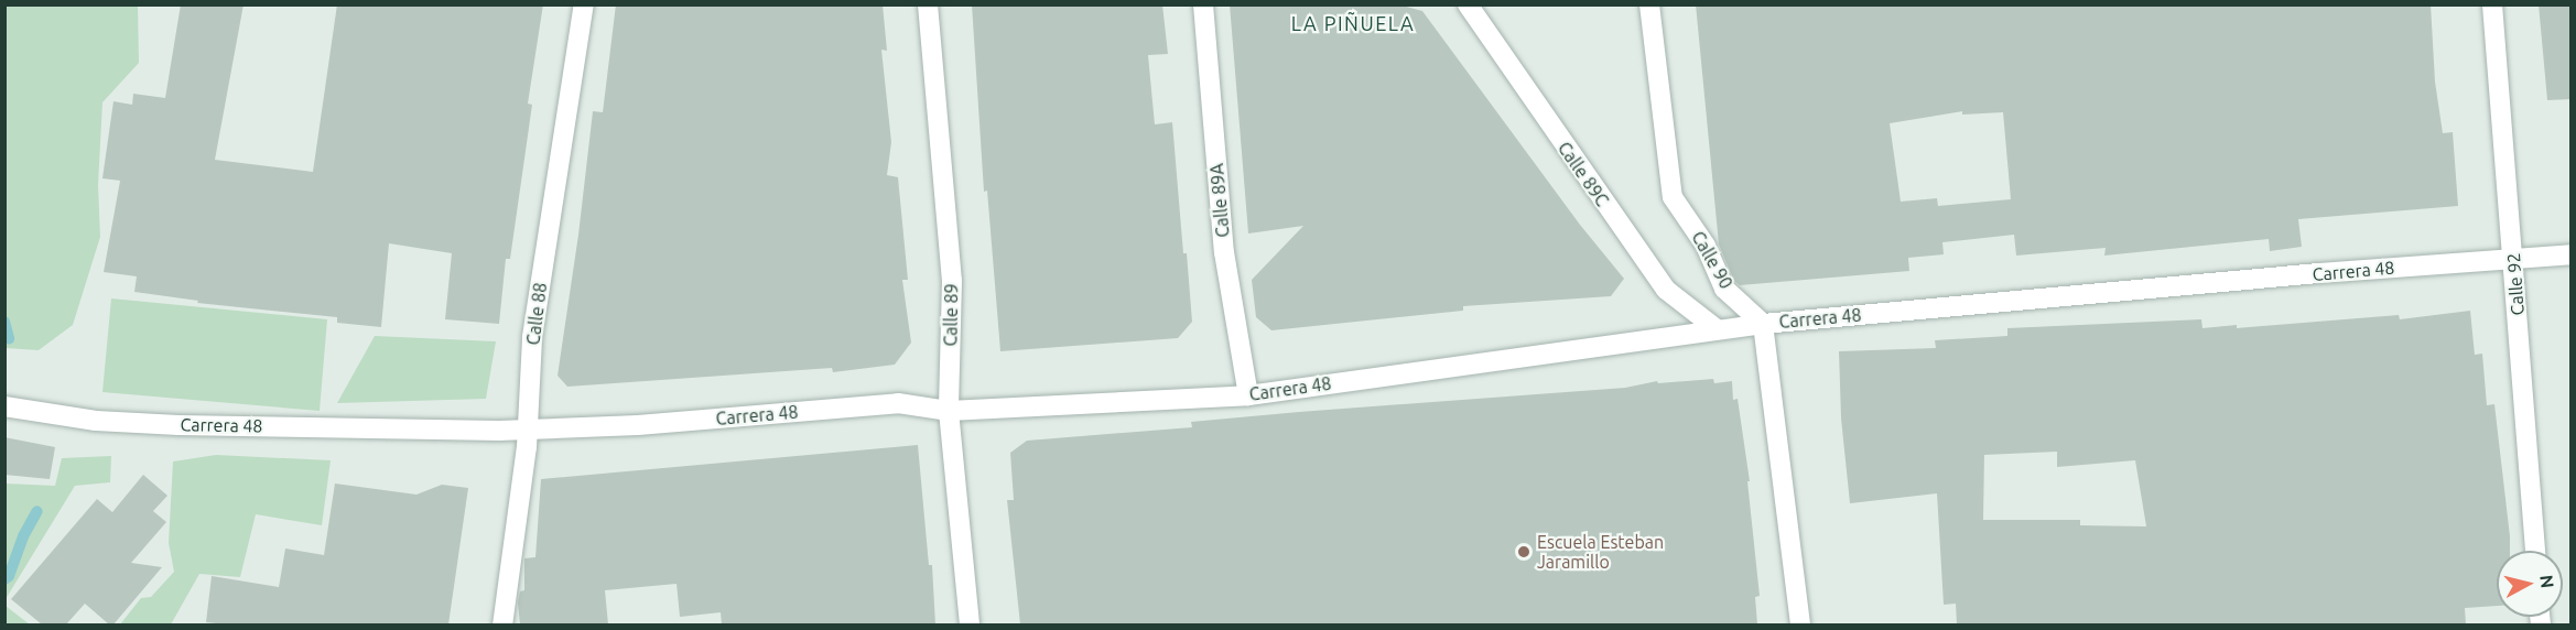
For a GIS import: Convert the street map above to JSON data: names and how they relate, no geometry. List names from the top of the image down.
{
  "streets": {
    "street": [
      "Calle 89C",
      "Calle 89A",
      "Calle 90",
      "Carrera 48",
      "Calle 92",
      "Calle 88",
      "Calle 89"
    ]
  },
  "crossings": [
    ["Calle 89C", "Carrera 48"],
    ["Calle 89A", "Carrera 48"],
    ["Calle 90", "Carrera 48"],
    ["Carrera 48", "Calle 92"],
    ["Carrera 48", "Calle 88"],
    ["Carrera 48", "Calle 89"]
  ],
  "districts": ["LA PIÑUELA"],
  "places": ["Escuela Esteban Jaramillo"],
  "north": "right"
}
